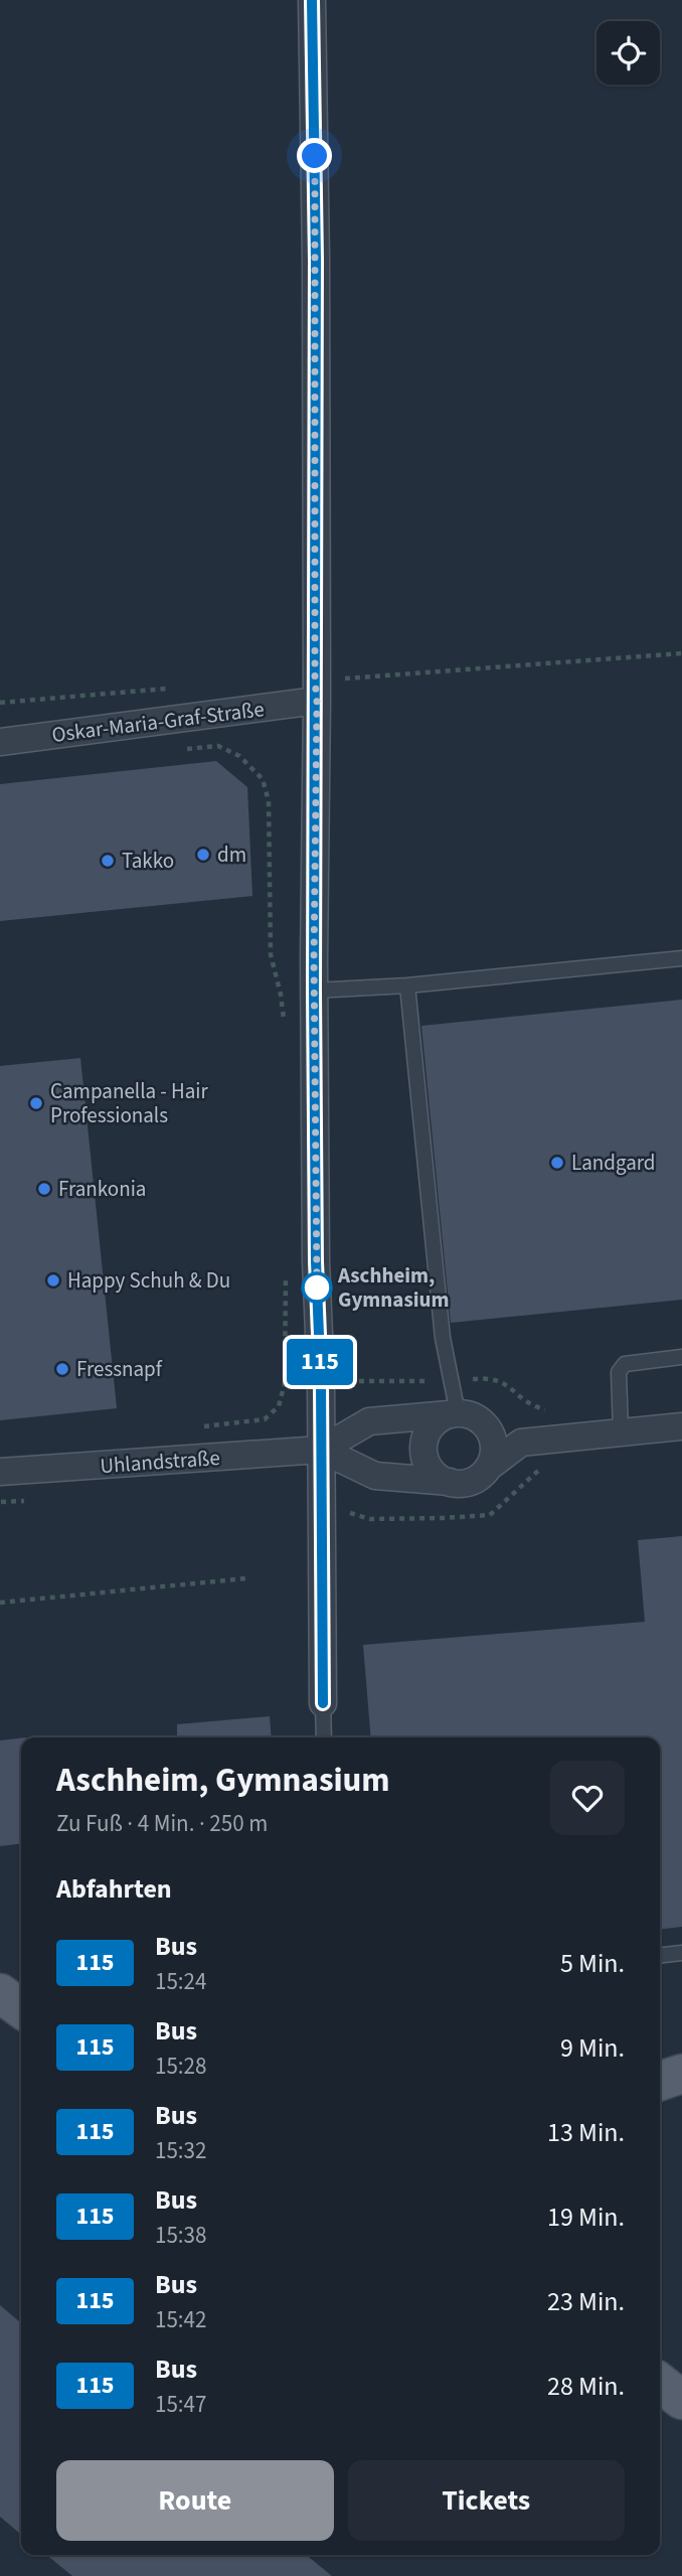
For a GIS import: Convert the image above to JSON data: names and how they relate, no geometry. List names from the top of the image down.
{
  "streets": {
    "street": ["Oskar-Maria-Graf-Straße", "Uhlandstraße"]
  },
  "places": [
    "dm",
    "Takko",
    "Campanella - Hair Professionals",
    "Landgard",
    "Frankonia",
    "Happy Schuh & Du",
    "Aschheim, Gymnasium",
    "Fressnapf"
  ],
  "lines": ["bus line 115"],
  "page": {
    "on_map": "115",
    "heading": [
      ["Aschheim, Gymnasium", "Zu Fuß · 4 Min. · 250 m"],
      "Abfahrten"
    ],
    "list": [
      {
        "mark": "115",
        "name": "Bus",
        "note": "15:24",
        "value": "5 Min."
      },
      {
        "mark": "115",
        "name": "Bus",
        "note": "15:28",
        "value": "9 Min."
      },
      {
        "mark": "115",
        "name": "Bus",
        "note": "15:32",
        "value": "13 Min."
      },
      {
        "mark": "115",
        "name": "Bus",
        "note": "15:38",
        "value": "19 Min."
      },
      {
        "mark": "115",
        "name": "Bus",
        "note": "15:42",
        "value": "23 Min."
      },
      {
        "mark": "115",
        "name": "Bus",
        "note": "15:47",
        "value": "28 Min."
      }
    ],
    "buttons": ["Route", "Tickets"]
  }
}
